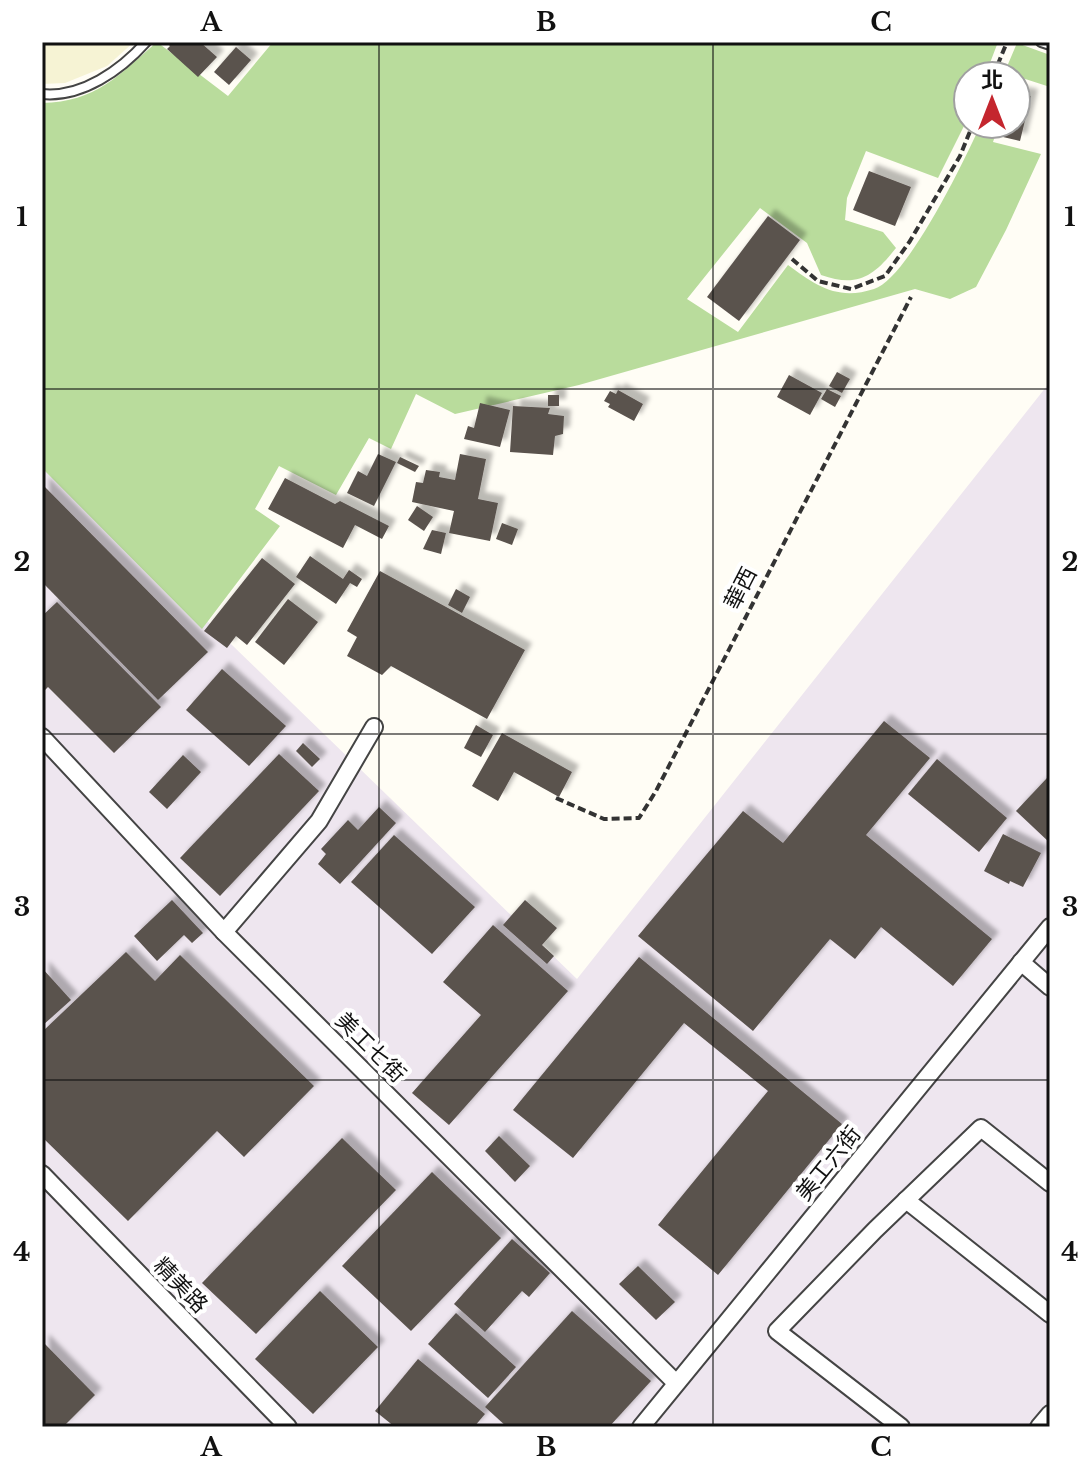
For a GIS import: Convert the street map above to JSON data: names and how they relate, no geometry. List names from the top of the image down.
{
  "streets": {
    "street": ["美工七街", "美工六街", "精美路"],
    "path": ["華西"]
  },
  "crossings": [
    ["美工七街", "美工六街"]
  ],
  "north": "top",
  "grid": {
    "columns": ["A", "B", "C"],
    "rows": [
      "1",
      "2",
      "3",
      "4"
    ]
  }
}
